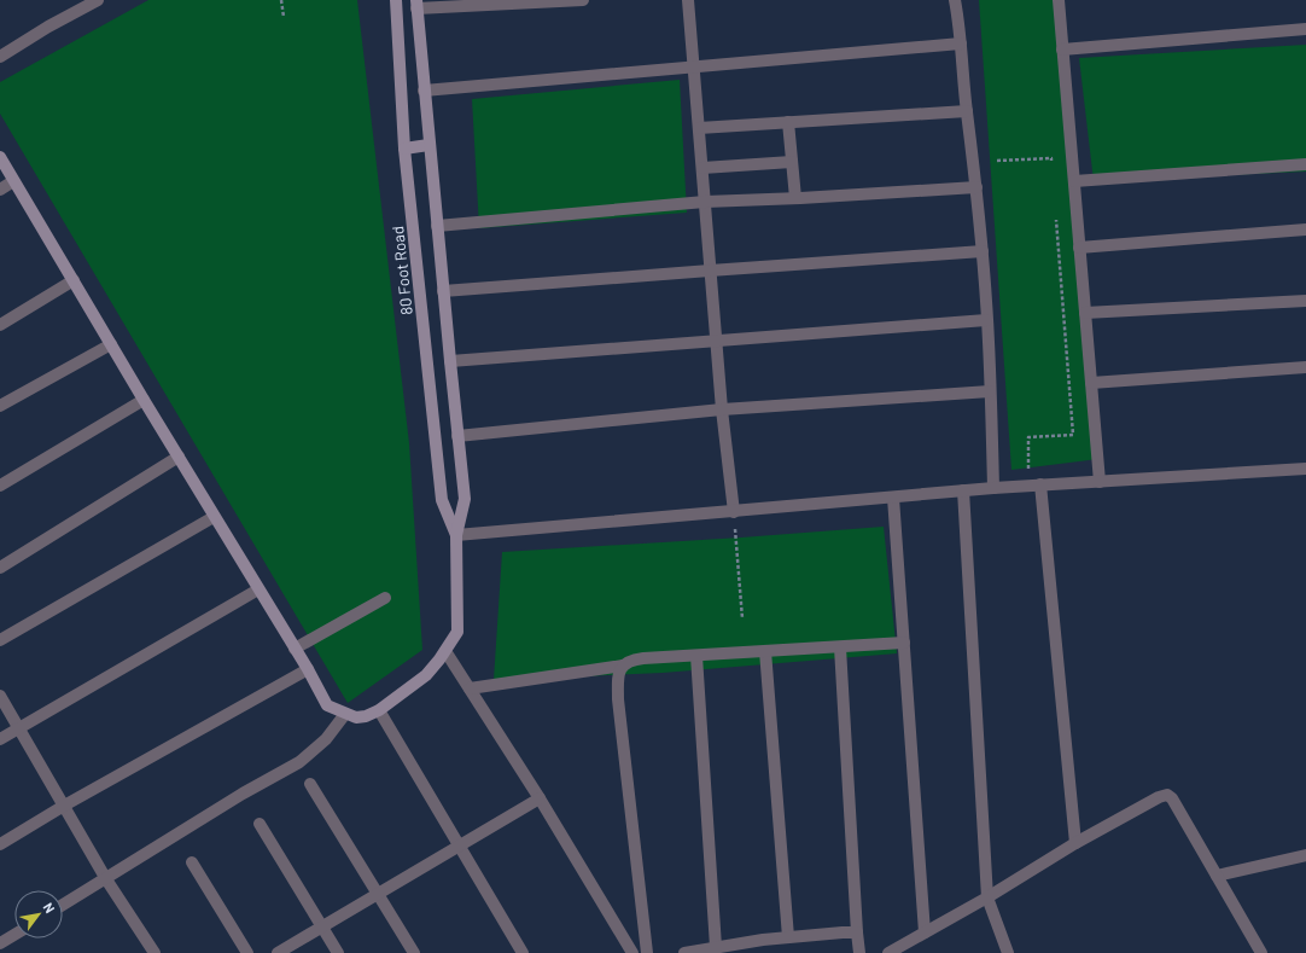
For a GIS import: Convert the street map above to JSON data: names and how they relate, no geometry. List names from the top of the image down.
{
  "streets": {
    "street": ["80 Foot Road"]
  },
  "north": "top right"
}
